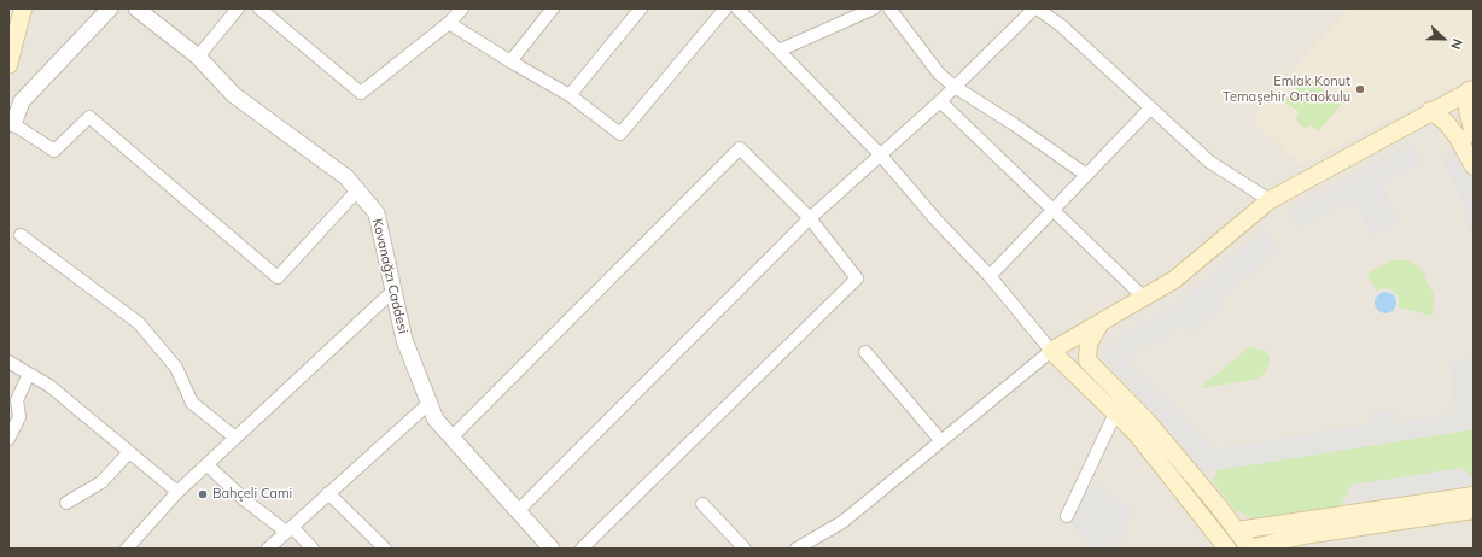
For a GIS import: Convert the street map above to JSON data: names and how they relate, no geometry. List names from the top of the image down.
{
  "streets": {
    "street": ["Kovanağzı Caddesi"]
  },
  "places": ["Emlak Konut Temaşehir Ortaokulu", "Bahçeli Cami"],
  "north": "right"
}
